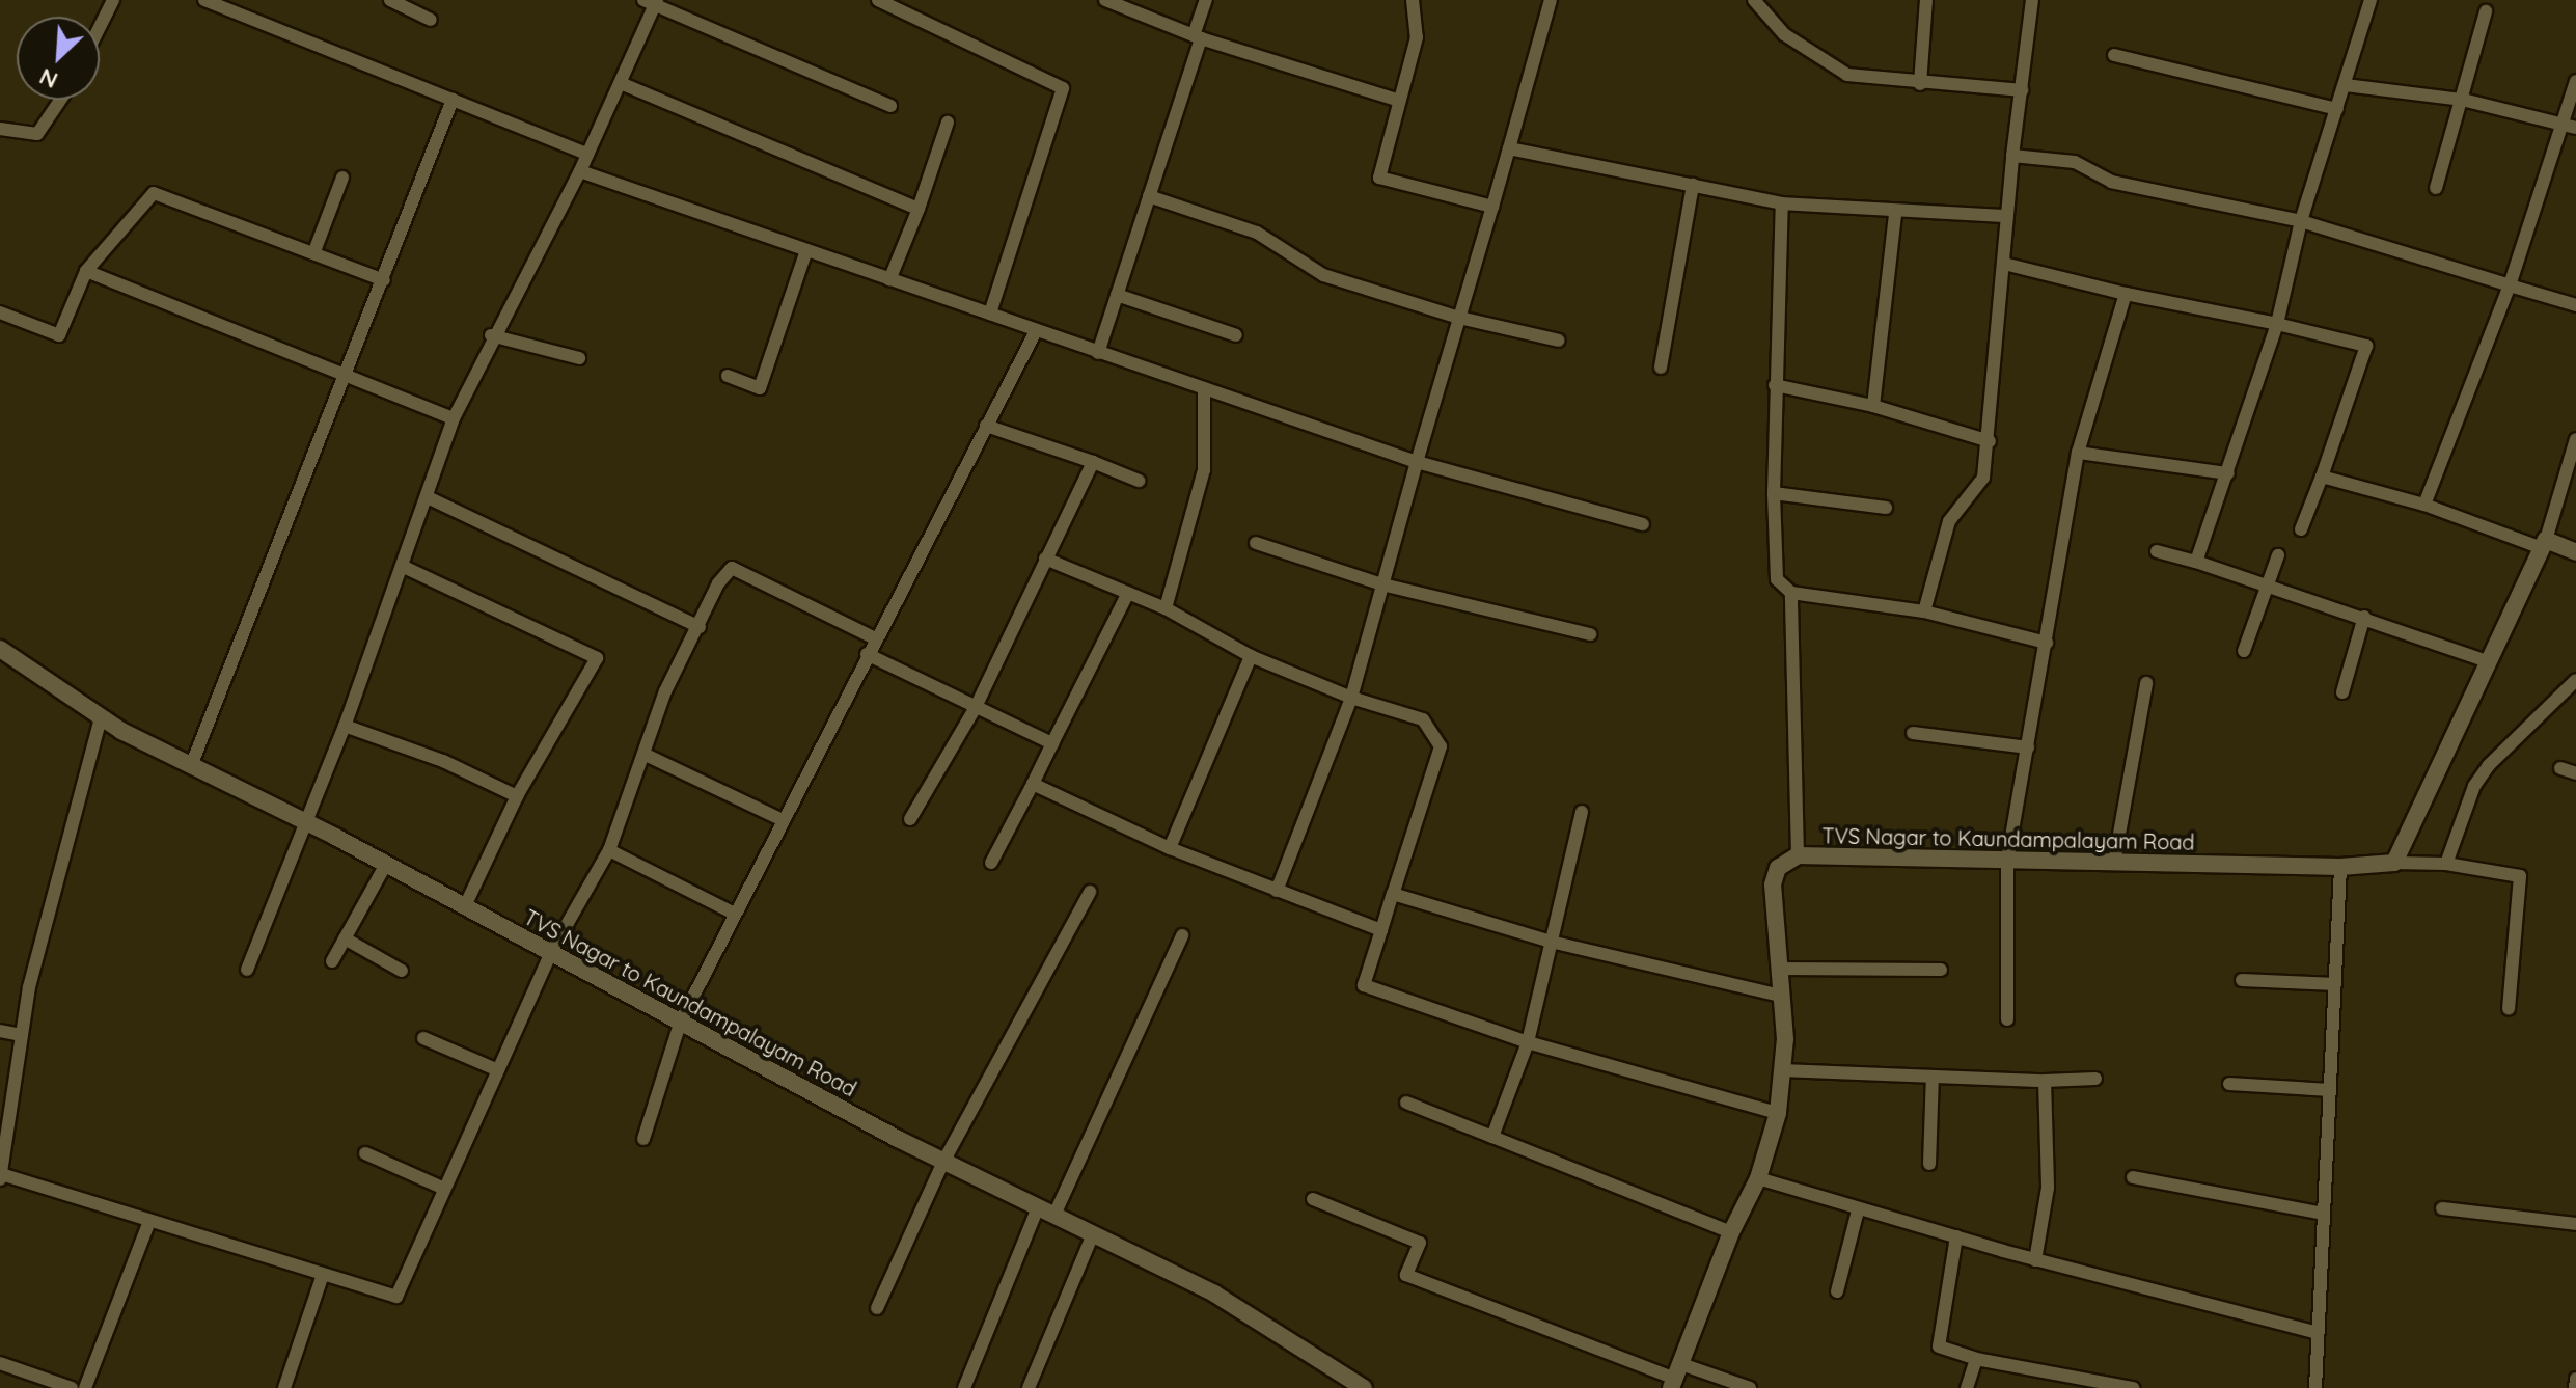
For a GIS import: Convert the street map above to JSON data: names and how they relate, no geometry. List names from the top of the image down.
{
  "streets": {
    "street": ["TVS Nagar to Kaundampalayam Road"]
  },
  "north": "bottom left"
}
